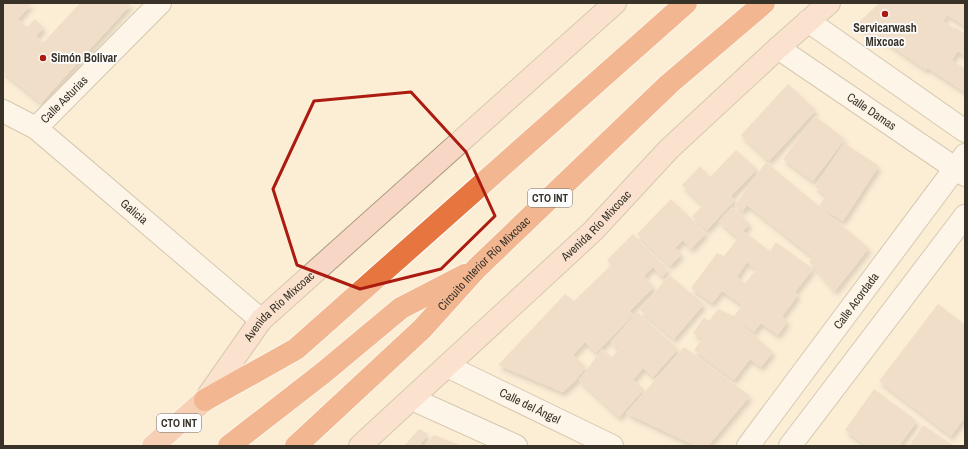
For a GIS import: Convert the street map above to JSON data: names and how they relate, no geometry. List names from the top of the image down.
{
  "streets": {
    "highway": ["CTO INT", "Circuito Interior Río Mixcoac"],
    "main road": ["Avenida Río Mixcoac"],
    "street": [
      "Calle Asturias",
      "Calle Damas",
      "Galicia",
      "Calle Acordada",
      "Calle del Ángel"
    ]
  },
  "crossings": [
    ["Calle Asturias", "Galicia"],
    ["Calle Damas", "Avenida Río Mixcoac"],
    ["Calle Damas", "Calle Acordada"],
    ["CTO INT", "Avenida Río Mixcoac"],
    ["Galicia", "Avenida Río Mixcoac"],
    ["Avenida Río Mixcoac", "Calle del Ángel"]
  ],
  "places": ["Servicarwash Mixcoac", "Simón Bolivar"]
}
